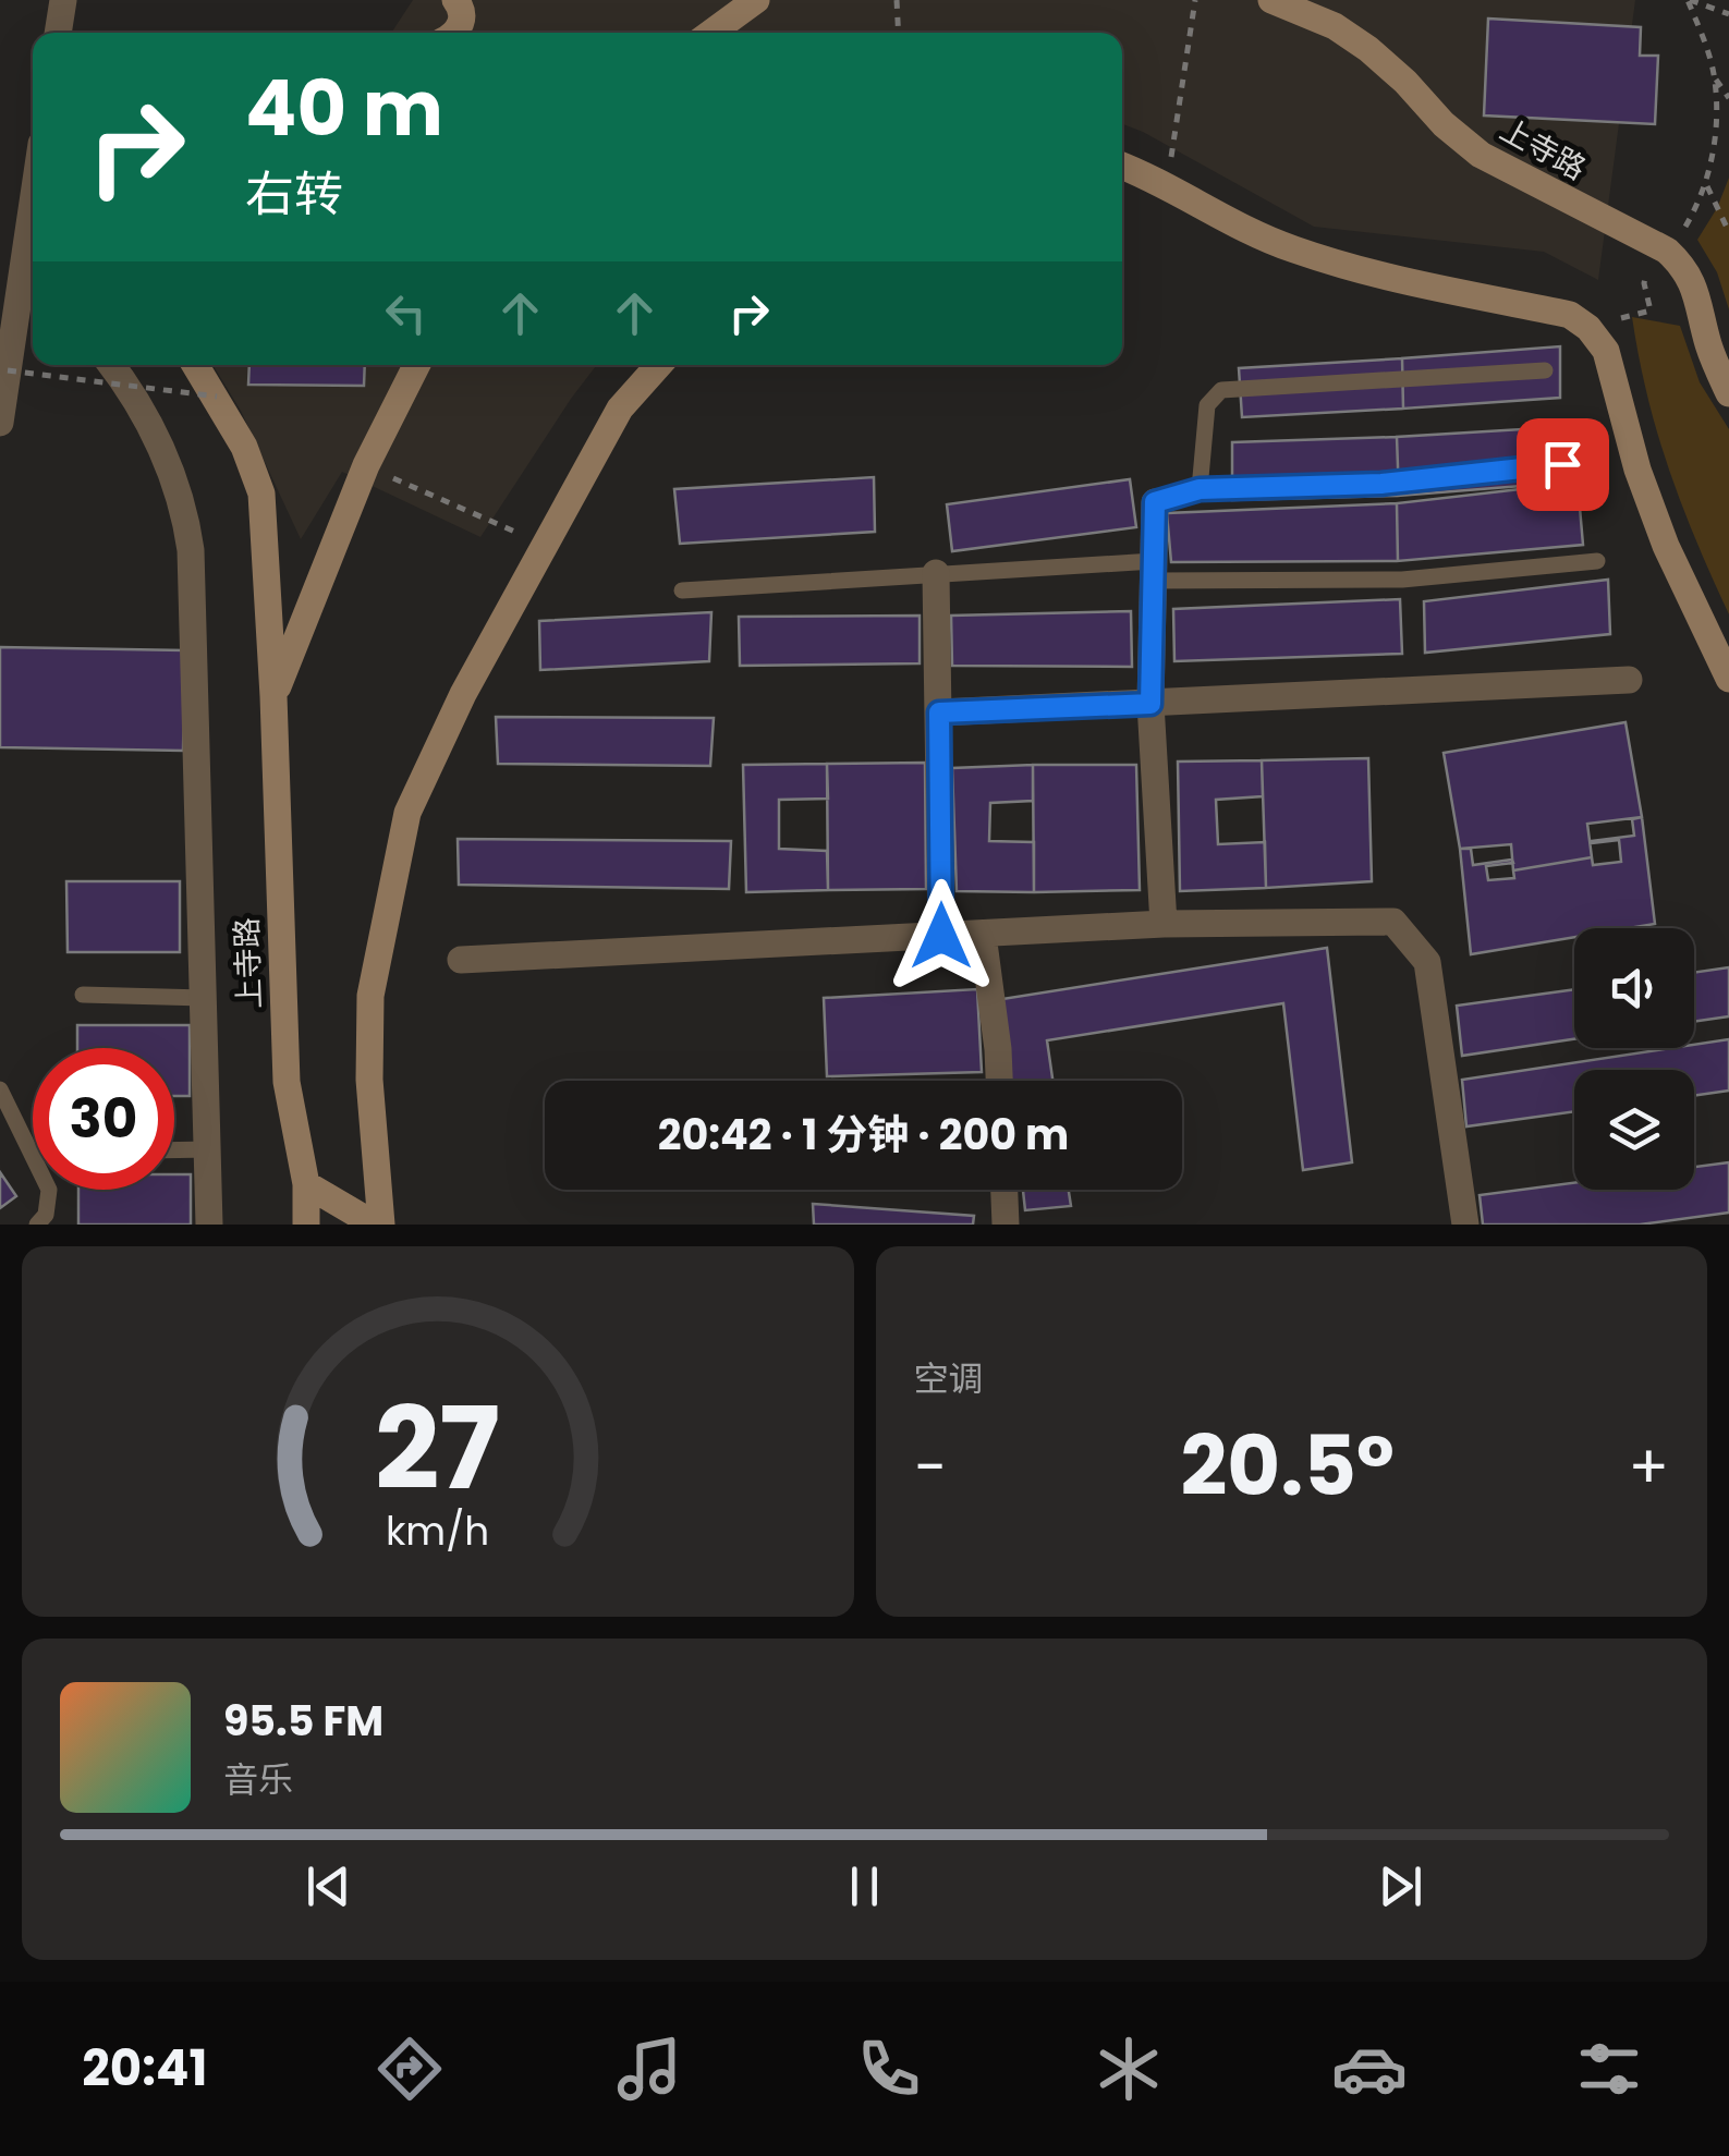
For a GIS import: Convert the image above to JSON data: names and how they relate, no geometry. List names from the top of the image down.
{
  "streets": {
    "street": ["上寺路"]
  },
  "page": {
    "turn": ["40 m", "右转"],
    "limit": "30",
    "trip": "20:42 · 1 分钟 · 200 m",
    "tile": "空调",
    "heat": ["−", "20.5°", "+"],
    "song": ["95.5 FM", "音乐"],
    "tabs": "20:41",
    "gauge": ["27", "km/h"]
  }
}
